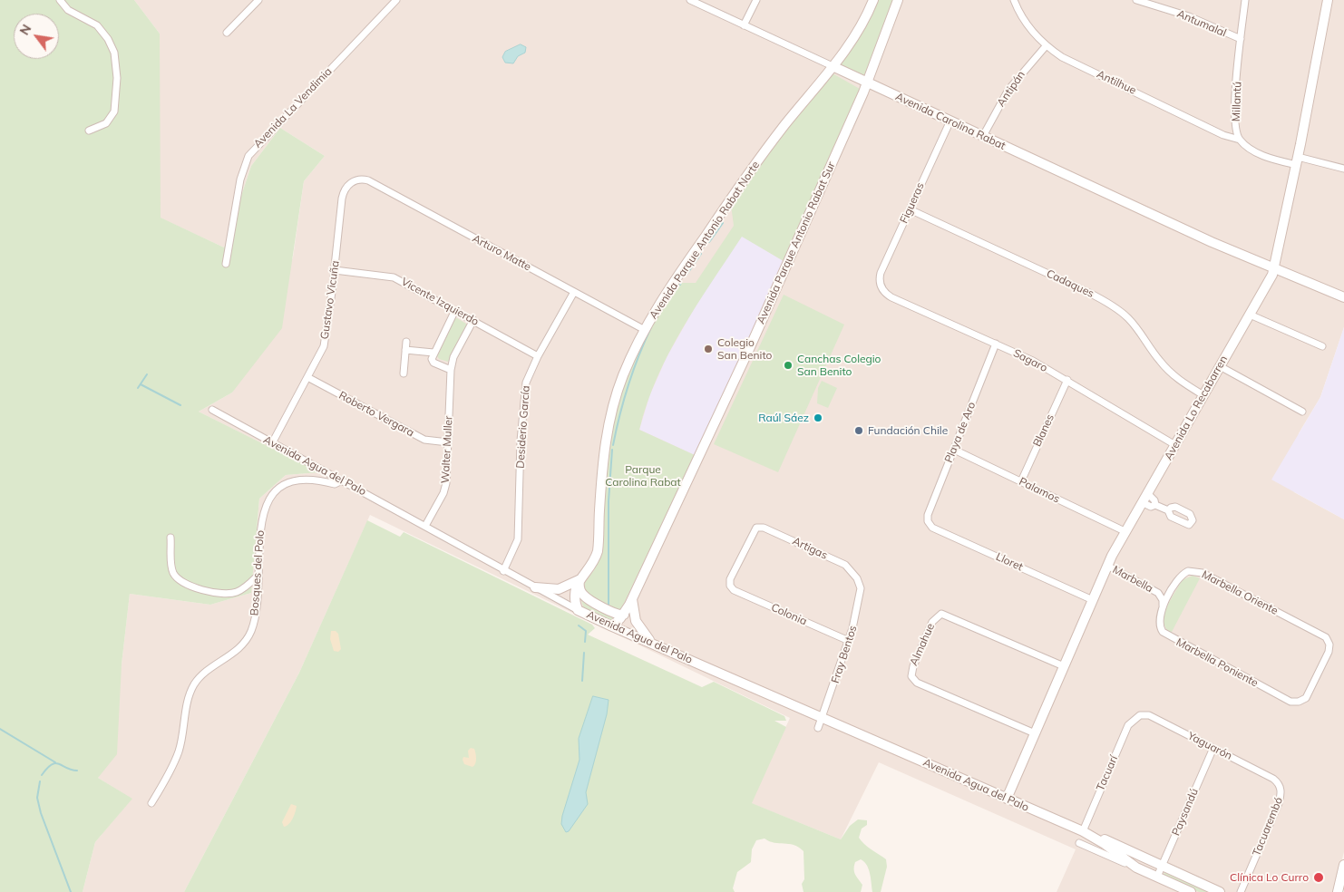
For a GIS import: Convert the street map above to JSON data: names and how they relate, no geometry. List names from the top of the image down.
{
  "streets": {
    "street": [
      "Antumalal",
      "Antilhue",
      "Antipán",
      "Millantú",
      "Avenida La Vendimia",
      "Avenida Carolina Rabat",
      "Figueras",
      "Avenida Parque Antonio Rabat Norte",
      "Avenida Parque Antonio Rabat Sur",
      "Arturo Matte",
      "Cadaques",
      "Gustavo Vicuña",
      "Vicente Izquierdo",
      "Sagaro",
      "Avenida Lo Recabarren",
      "Roberto Vergara",
      "Desiderio García",
      "Blanes",
      "Playa de Aro",
      "Walter Muller",
      "Avenida Agua del Palo",
      "Palamos",
      "Artigas",
      "Lloret",
      "Bosques del Polo",
      "Marbella",
      "Marbella Oriente",
      "Colonia",
      "Almahue",
      "Fray Bentos",
      "Marbella Poniente",
      "Yaguarón",
      "Tacuarí",
      "Paysandú",
      "Tacuarembó"
    ]
  },
  "crossings": [
    ["Antumalal", "Millantú"],
    ["Antilhue", "Antipán"],
    ["Antilhue", "Millantú"],
    ["Antipán", "Avenida Carolina Rabat"],
    ["Avenida Carolina Rabat", "Figueras"],
    ["Avenida Carolina Rabat", "Avenida Parque Antonio Rabat Norte"],
    ["Avenida Carolina Rabat", "Avenida Parque Antonio Rabat Sur"],
    ["Avenida Carolina Rabat", "Avenida Lo Recabarren"],
    ["Figueras", "Cadaques"],
    ["Figueras", "Sagaro"],
    ["Avenida Parque Antonio Rabat Norte", "Arturo Matte"],
    ["Avenida Parque Antonio Rabat Sur", "Avenida Agua del Palo"],
    ["Arturo Matte", "Gustavo Vicuña"],
    ["Arturo Matte", "Desiderio García"],
    ["Cadaques", "Avenida Lo Recabarren"],
    ["Gustavo Vicuña", "Vicente Izquierdo"],
    ["Gustavo Vicuña", "Roberto Vergara"],
    ["Gustavo Vicuña", "Avenida Agua del Palo"],
    ["Vicente Izquierdo", "Desiderio García"],
    ["Vicente Izquierdo", "Walter Muller"],
    ["Sagaro", "Avenida Lo Recabarren"],
    ["Sagaro", "Blanes"],
    ["Sagaro", "Playa de Aro"],
    ["Avenida Lo Recabarren", "Avenida Agua del Palo"],
    ["Avenida Lo Recabarren", "Palamos"],
    ["Avenida Lo Recabarren", "Lloret"],
    ["Avenida Lo Recabarren", "Marbella"],
    ["Avenida Lo Recabarren", "Almahue"],
    ["Roberto Vergara", "Walter Muller"],
    ["Desiderio García", "Avenida Agua del Palo"],
    ["Blanes", "Palamos"],
    ["Playa de Aro", "Palamos"],
    ["Playa de Aro", "Lloret"],
    ["Walter Muller", "Avenida Agua del Palo"],
    ["Avenida Agua del Palo", "Bosques del Polo"],
    ["Avenida Agua del Palo", "Fray Bentos"],
    ["Avenida Agua del Palo", "Tacuarí"],
    ["Avenida Agua del Palo", "Paysandú"],
    ["Artigas", "Colonia"],
    ["Artigas", "Fray Bentos"],
    ["Marbella", "Marbella Oriente"],
    ["Marbella", "Marbella Poniente"],
    ["Marbella Oriente", "Marbella Poniente"],
    ["Colonia", "Fray Bentos"],
    ["Yaguarón", "Tacuarí"],
    ["Yaguarón", "Paysandú"],
    ["Yaguarón", "Tacuarembó"]
  ],
  "parks": ["Parque Carolina Rabat"],
  "places": [
    "Colegio San Benito",
    "Canchas Colegio San Benito",
    "Raúl Sáez",
    "Fundación Chile",
    "Clínica Lo Curro"
  ],
  "north": "top left"
}
